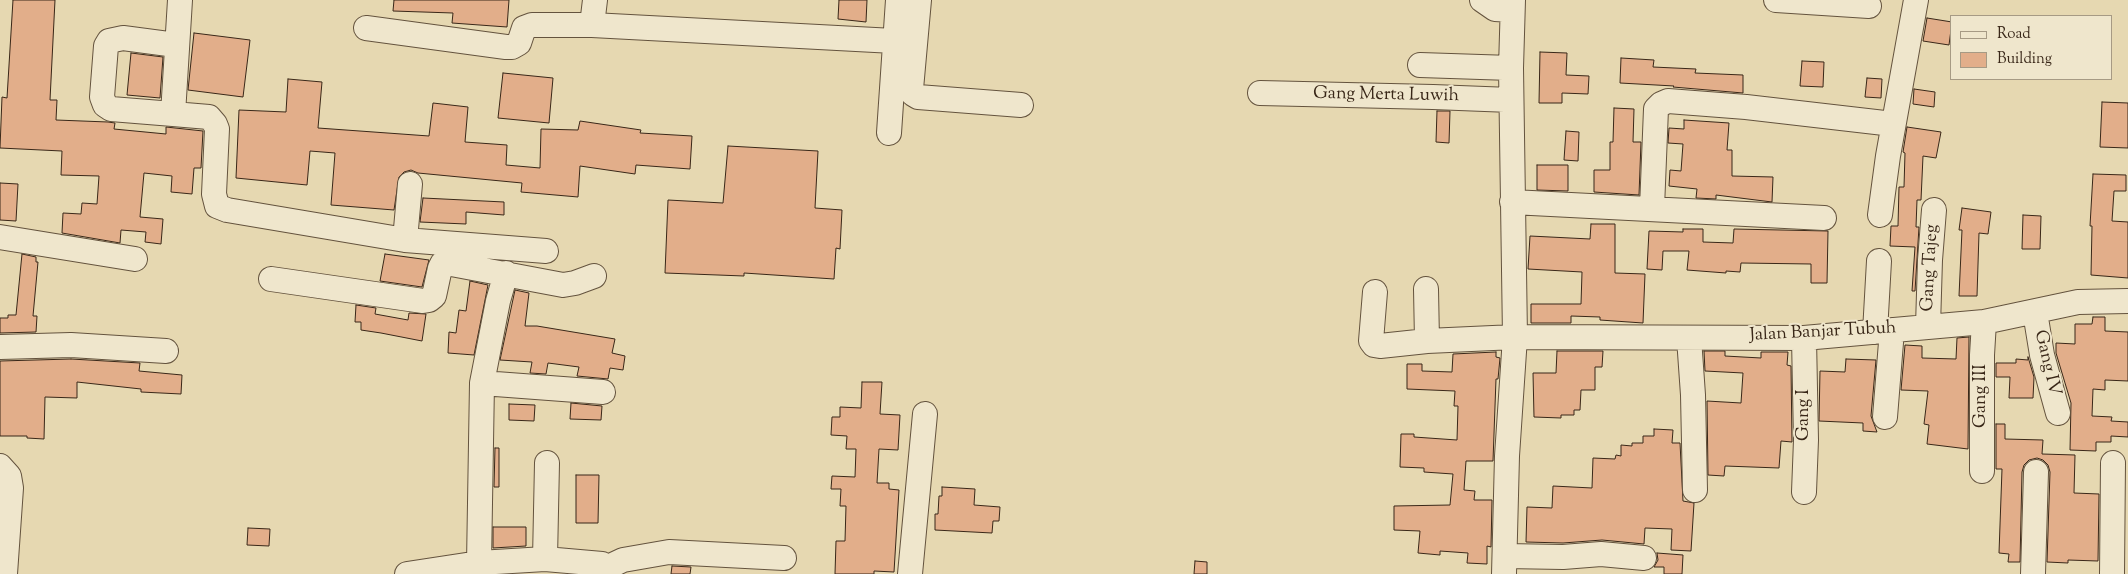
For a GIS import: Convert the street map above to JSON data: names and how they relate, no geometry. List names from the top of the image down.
{
  "streets": {
    "street": [
      "Gang Merta Luwih",
      "Gang Tajeg",
      "Jalan Banjar Tubuh",
      "Gang IV",
      "Gang III",
      "Gang I"
    ]
  },
  "crossings": [
    ["Gang Tajeg", "Jalan Banjar Tubuh"],
    ["Jalan Banjar Tubuh", "Gang IV"],
    ["Jalan Banjar Tubuh", "Gang III"],
    ["Jalan Banjar Tubuh", "Gang I"]
  ],
  "legend": ["Road", "Building"]
}
